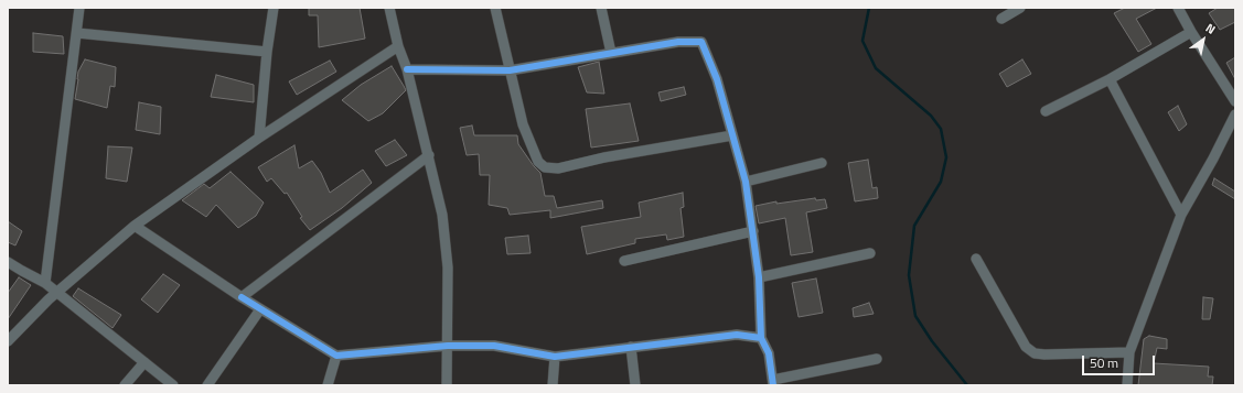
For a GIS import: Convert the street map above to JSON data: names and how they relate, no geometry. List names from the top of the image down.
{
  "scale_bar": "50 m",
  "north": "top right"
}
